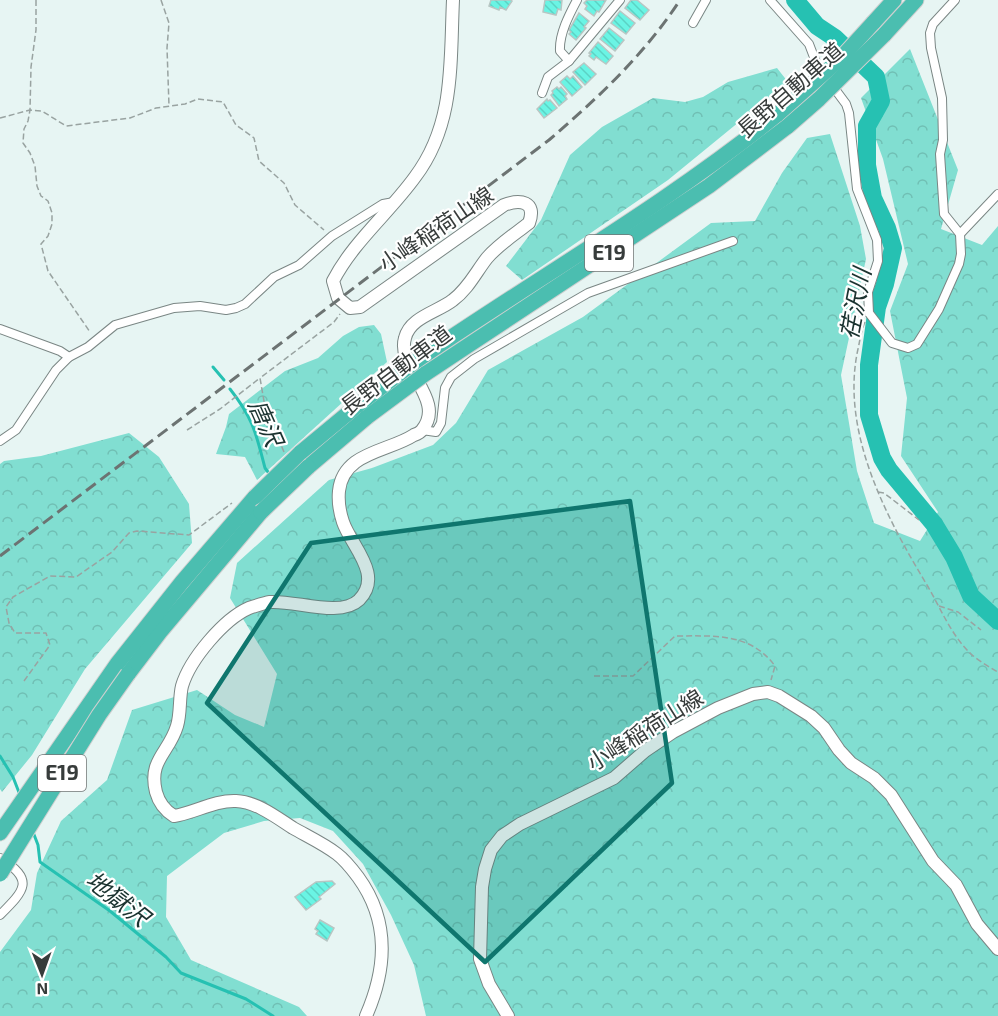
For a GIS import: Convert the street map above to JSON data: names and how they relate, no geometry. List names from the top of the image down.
{
  "streets": {
    "highway": ["長野自動車道", "E19"],
    "main road": ["小峰稲荷山線"]
  },
  "water": ["荏沢川", "唐沢", "地獄沢"],
  "north": "bottom"
}
